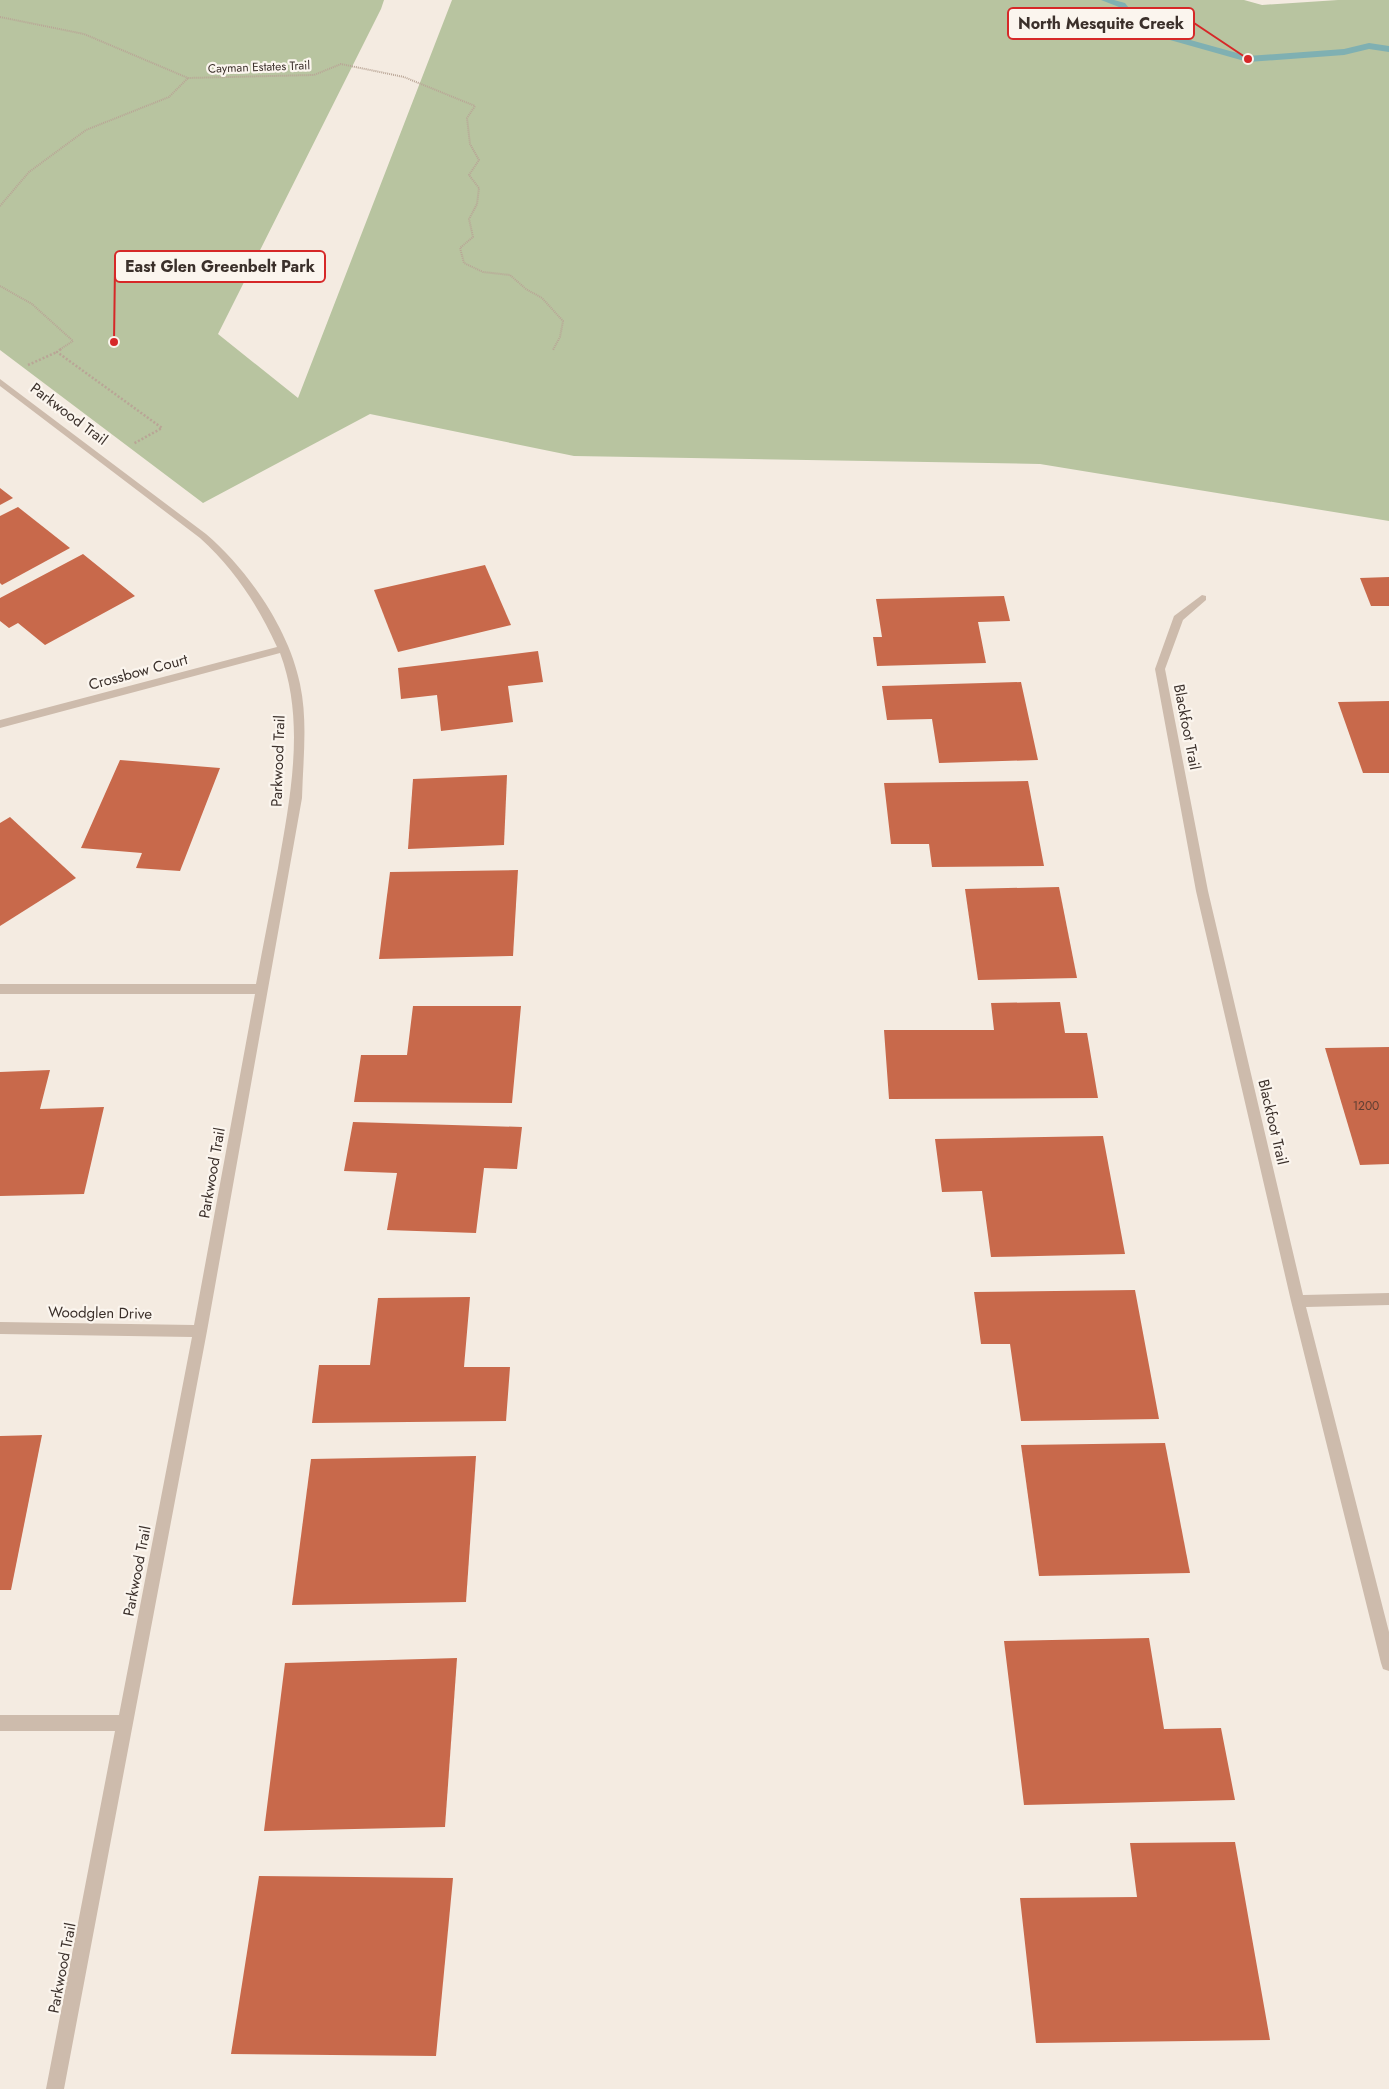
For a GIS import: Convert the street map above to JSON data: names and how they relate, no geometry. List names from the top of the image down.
{
  "streets": {
    "street": [
      "Parkwood Trail",
      "Crossbow Court",
      "Blackfoot Trail",
      "Woodglen Drive"
    ],
    "path": ["Cayman Estates Trail"]
  },
  "crossings": [
    ["Parkwood Trail", "Crossbow Court"],
    ["Parkwood Trail", "Woodglen Drive"]
  ],
  "places": ["North Mesquite Creek", "East Glen Greenbelt Park"],
  "house_numbers": ["1200"]
}
